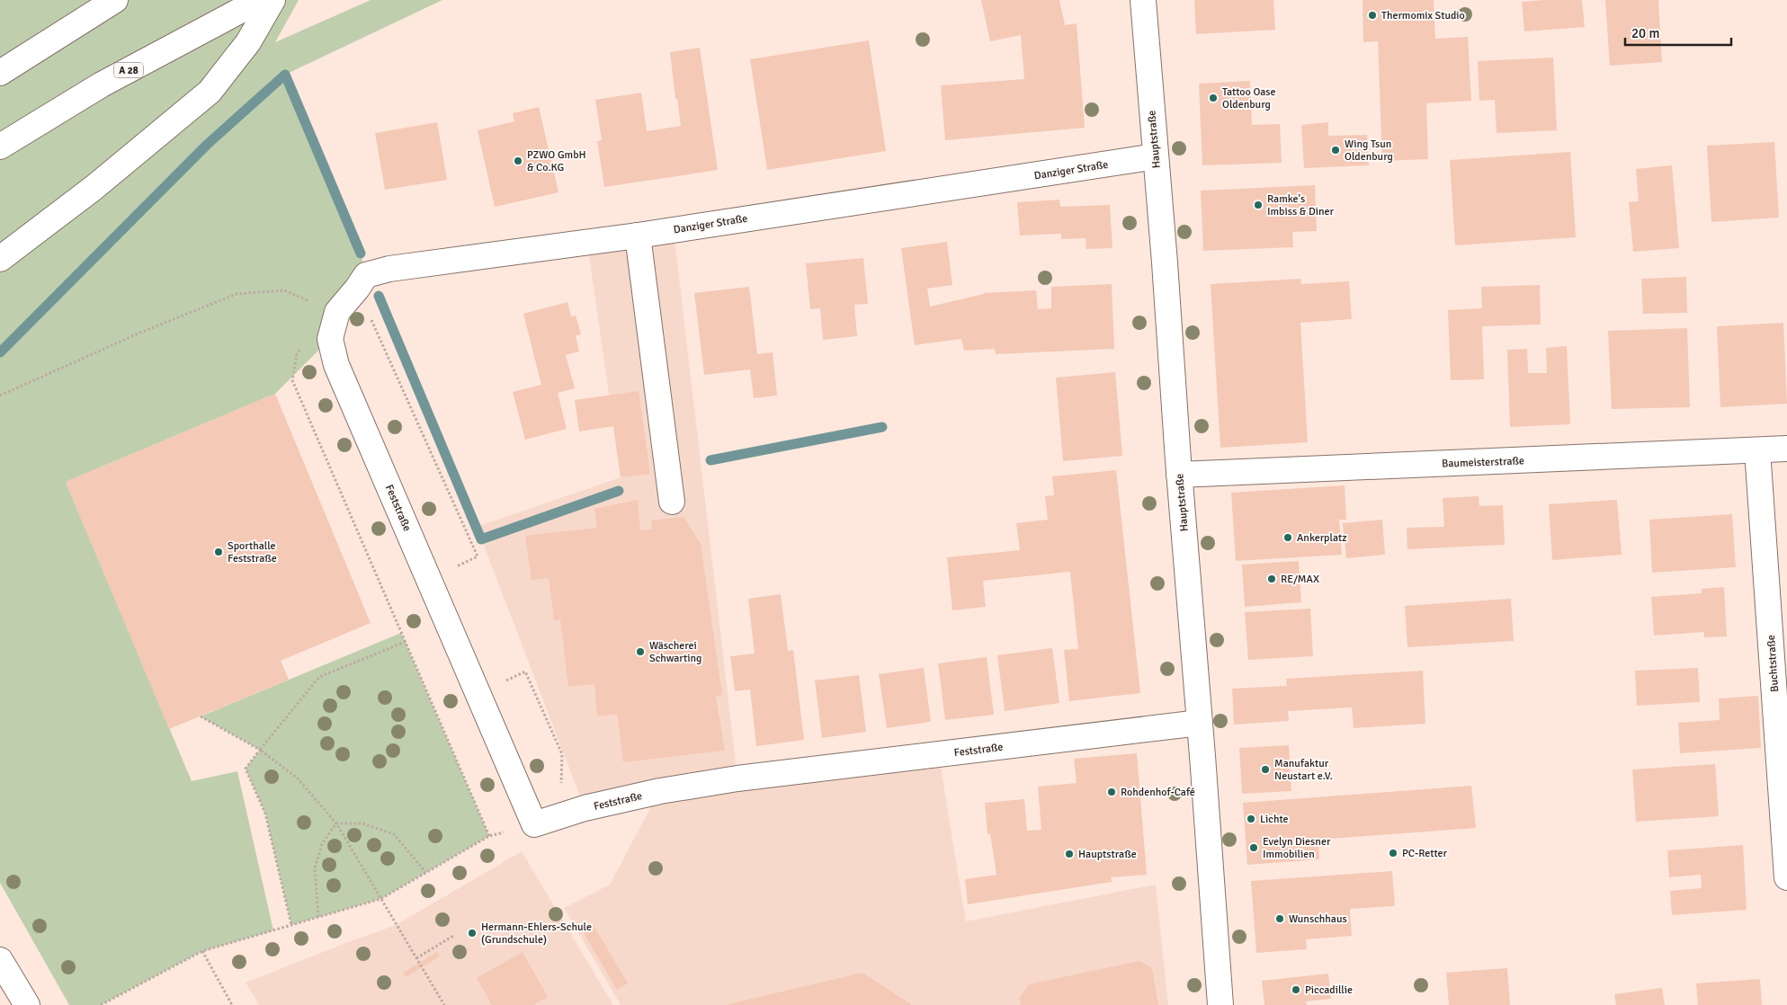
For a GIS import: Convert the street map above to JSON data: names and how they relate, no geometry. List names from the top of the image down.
{
  "streets": {
    "main road": [
      "A 28",
      "Hauptstraße",
      "Danziger Straße",
      "Baumeisterstraße",
      "Feststraße",
      "Buchtstraße"
    ]
  },
  "crossings": [
    ["Hauptstraße", "Danziger Straße"],
    ["Hauptstraße", "Baumeisterstraße"],
    ["Hauptstraße", "Feststraße"],
    ["Danziger Straße", "Feststraße"],
    ["Baumeisterstraße", "Buchtstraße"]
  ],
  "places": [
    "Thermomix Studio",
    "Tattoo Oase Oldenburg",
    "Wing Tsun Oldenburg",
    "PZWO GmbH & Co.KG",
    "Ramke's Imbiss & Diner",
    "Ankerplatz",
    "Sporthalle Feststraße",
    "RE/MAX",
    "Wäscherei Schwarting",
    "Manufaktur Neustart e.V.",
    "Rohdenhof-Café",
    "Lichte",
    "Evelyn Diesner Immobilien",
    "PC-Retter",
    "Hauptstraße",
    "Wunschhaus",
    "Hermann-Ehlers-Schule (Grundschule)",
    "Piccadillie"
  ],
  "scale_bar": "20 m"
}
